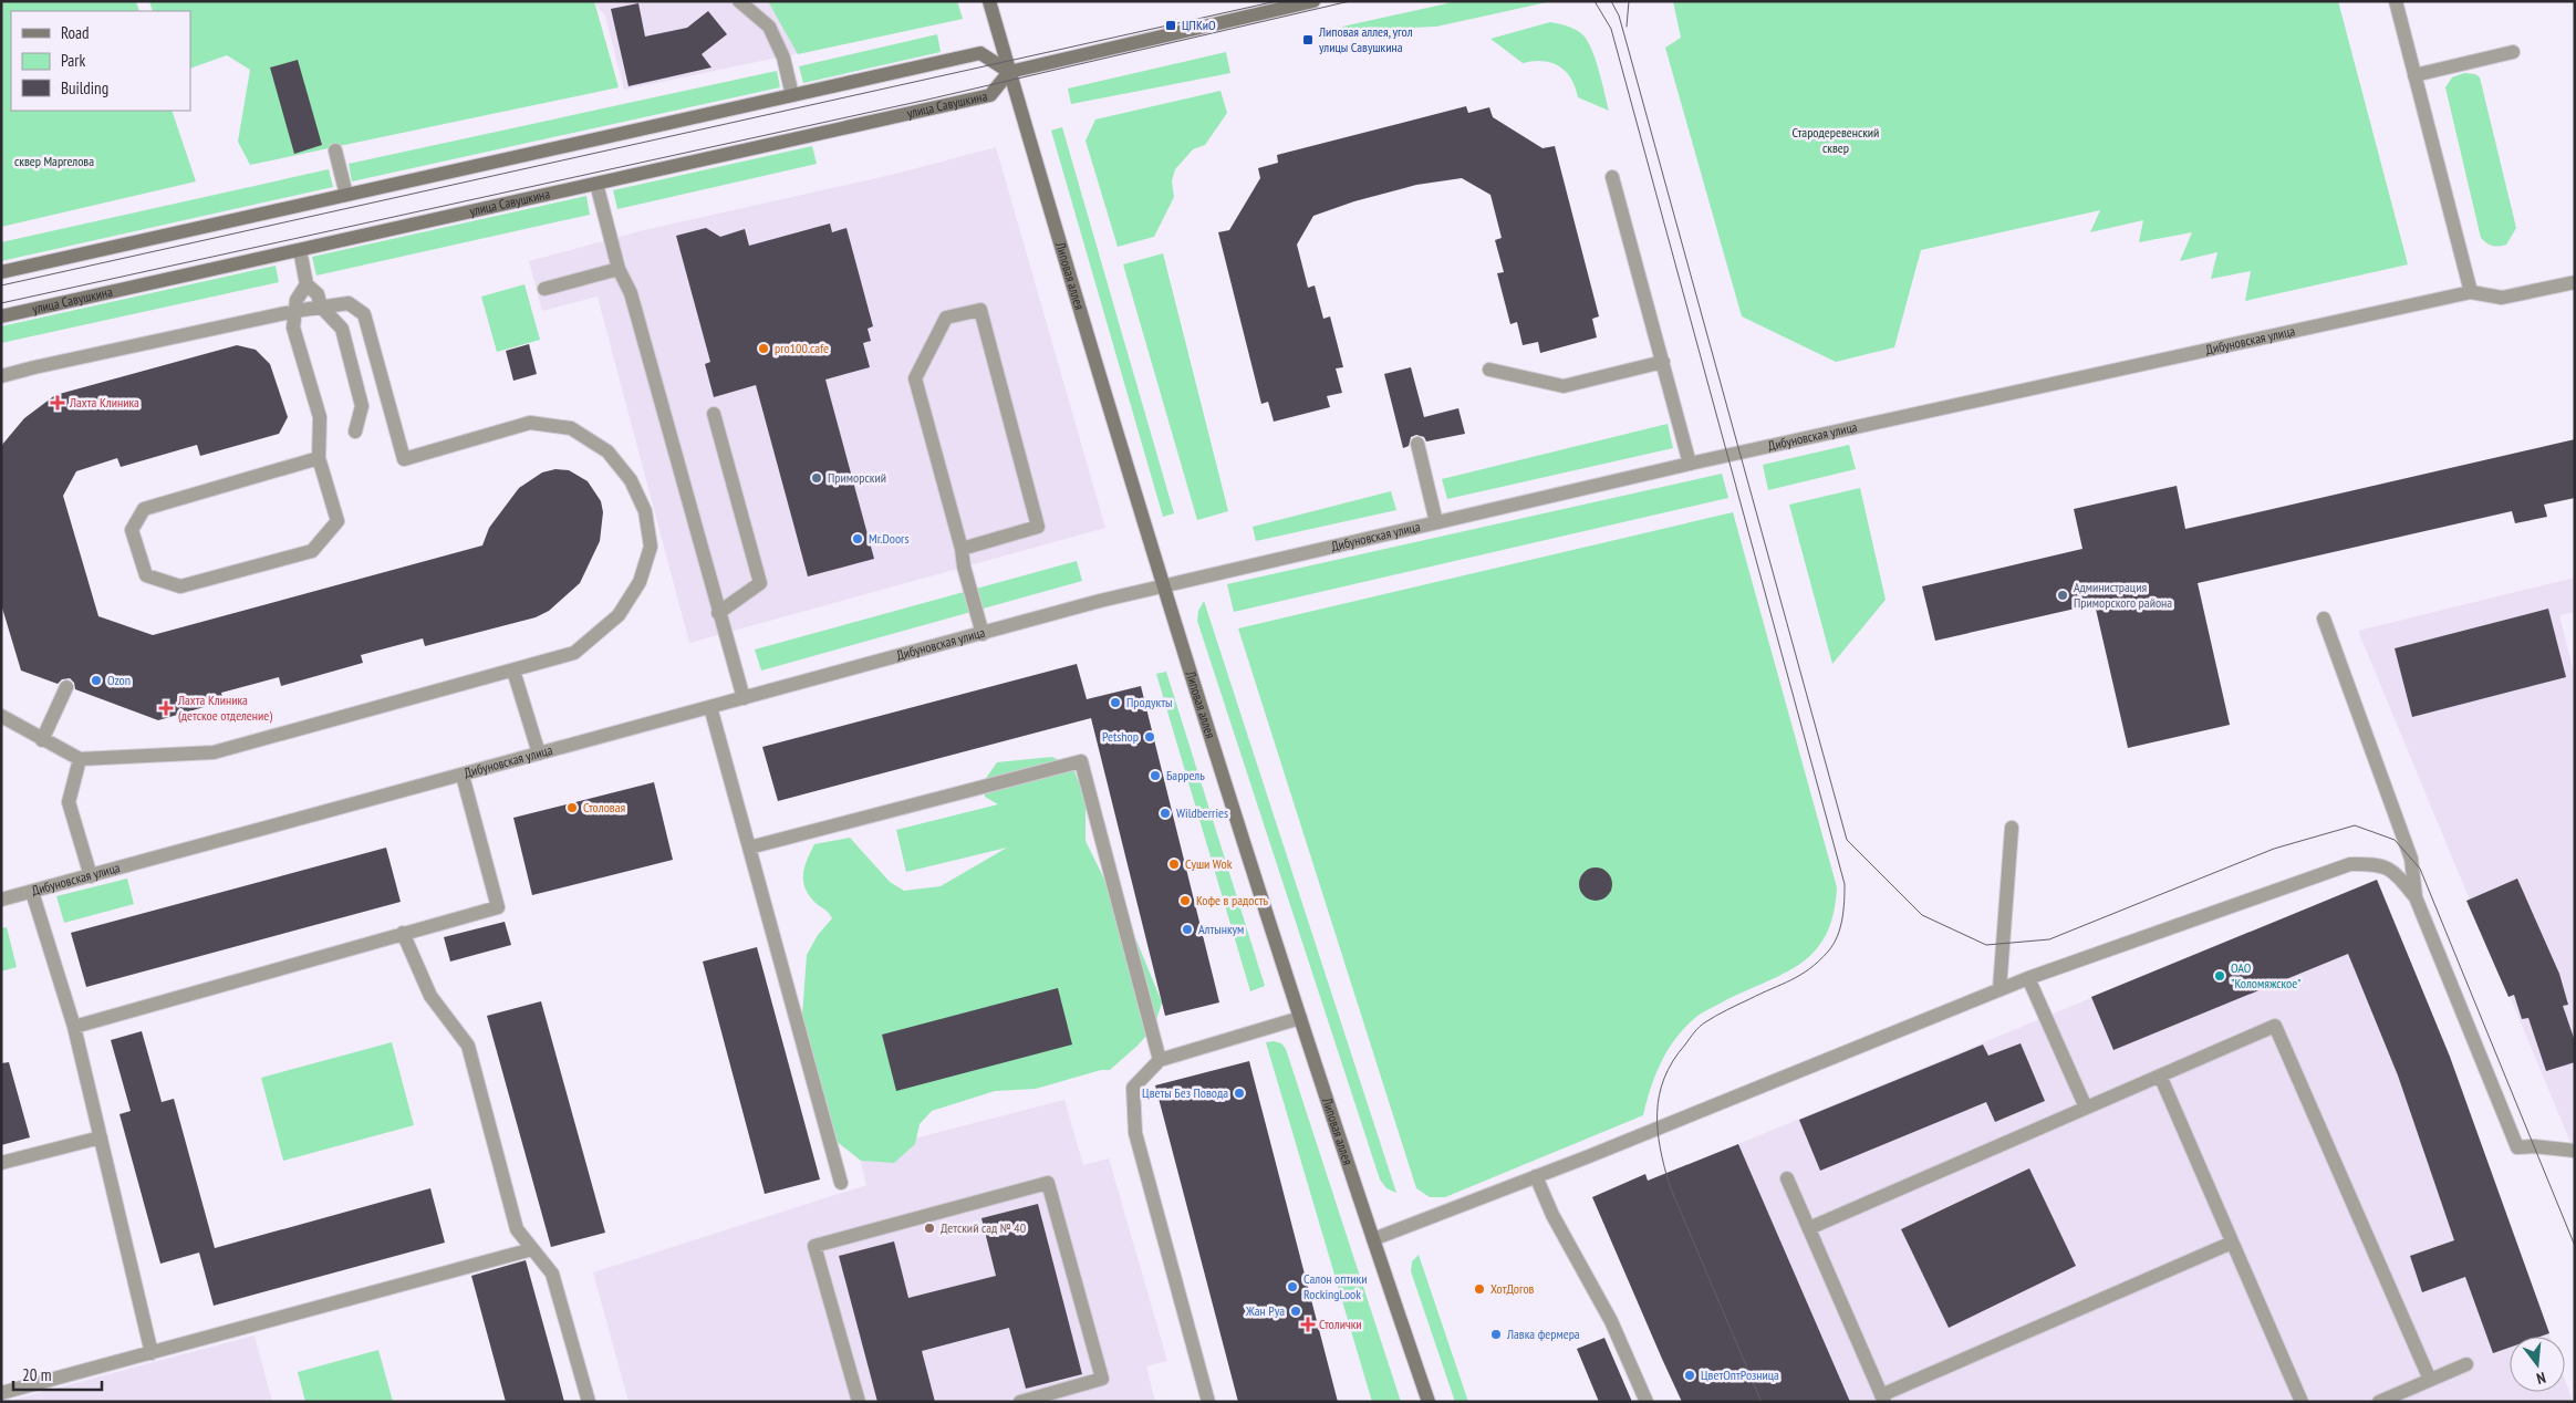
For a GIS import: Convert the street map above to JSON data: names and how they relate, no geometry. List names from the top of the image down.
{
  "streets": {
    "main road": ["улица Савушкина", "Липовая аллея"],
    "street": ["Дибуновская улица"]
  },
  "crossings": [
    ["улица Савушкина", "Липовая аллея"],
    ["Липовая аллея", "Дибуновская улица"]
  ],
  "parks": ["Стародеревенский сквер", "сквер Маргелова"],
  "places": {
    "transit": ["ЦПКиО", "Липовая аллея, угол улицы Савушкина"],
    "other": [
      "pro100.cafe",
      "Приморский",
      "Mr.Doors",
      "Администрация Приморского района",
      "Ozon",
      "Продукты",
      "Petshop",
      "Баррель",
      "Столовая",
      "Wildberries",
      "Суши Wok",
      "Кофе в радость",
      "Алтынкум",
      "ОАО \"Коломяжское\"",
      "Цветы Без Повода",
      "Детский сад № 40",
      "Салон оптики RockingLook",
      "ХотДогов",
      "Жан Руа",
      "Лавка фермера",
      "ЦветОптРозница"
    ],
    "health": ["Лахта Клиника", "Лахта Клиника (детское отделение)", "Столички"]
  },
  "legend": ["Road", "Park", "Building"],
  "scale_bar": "20 m",
  "north": "bottom"
}
